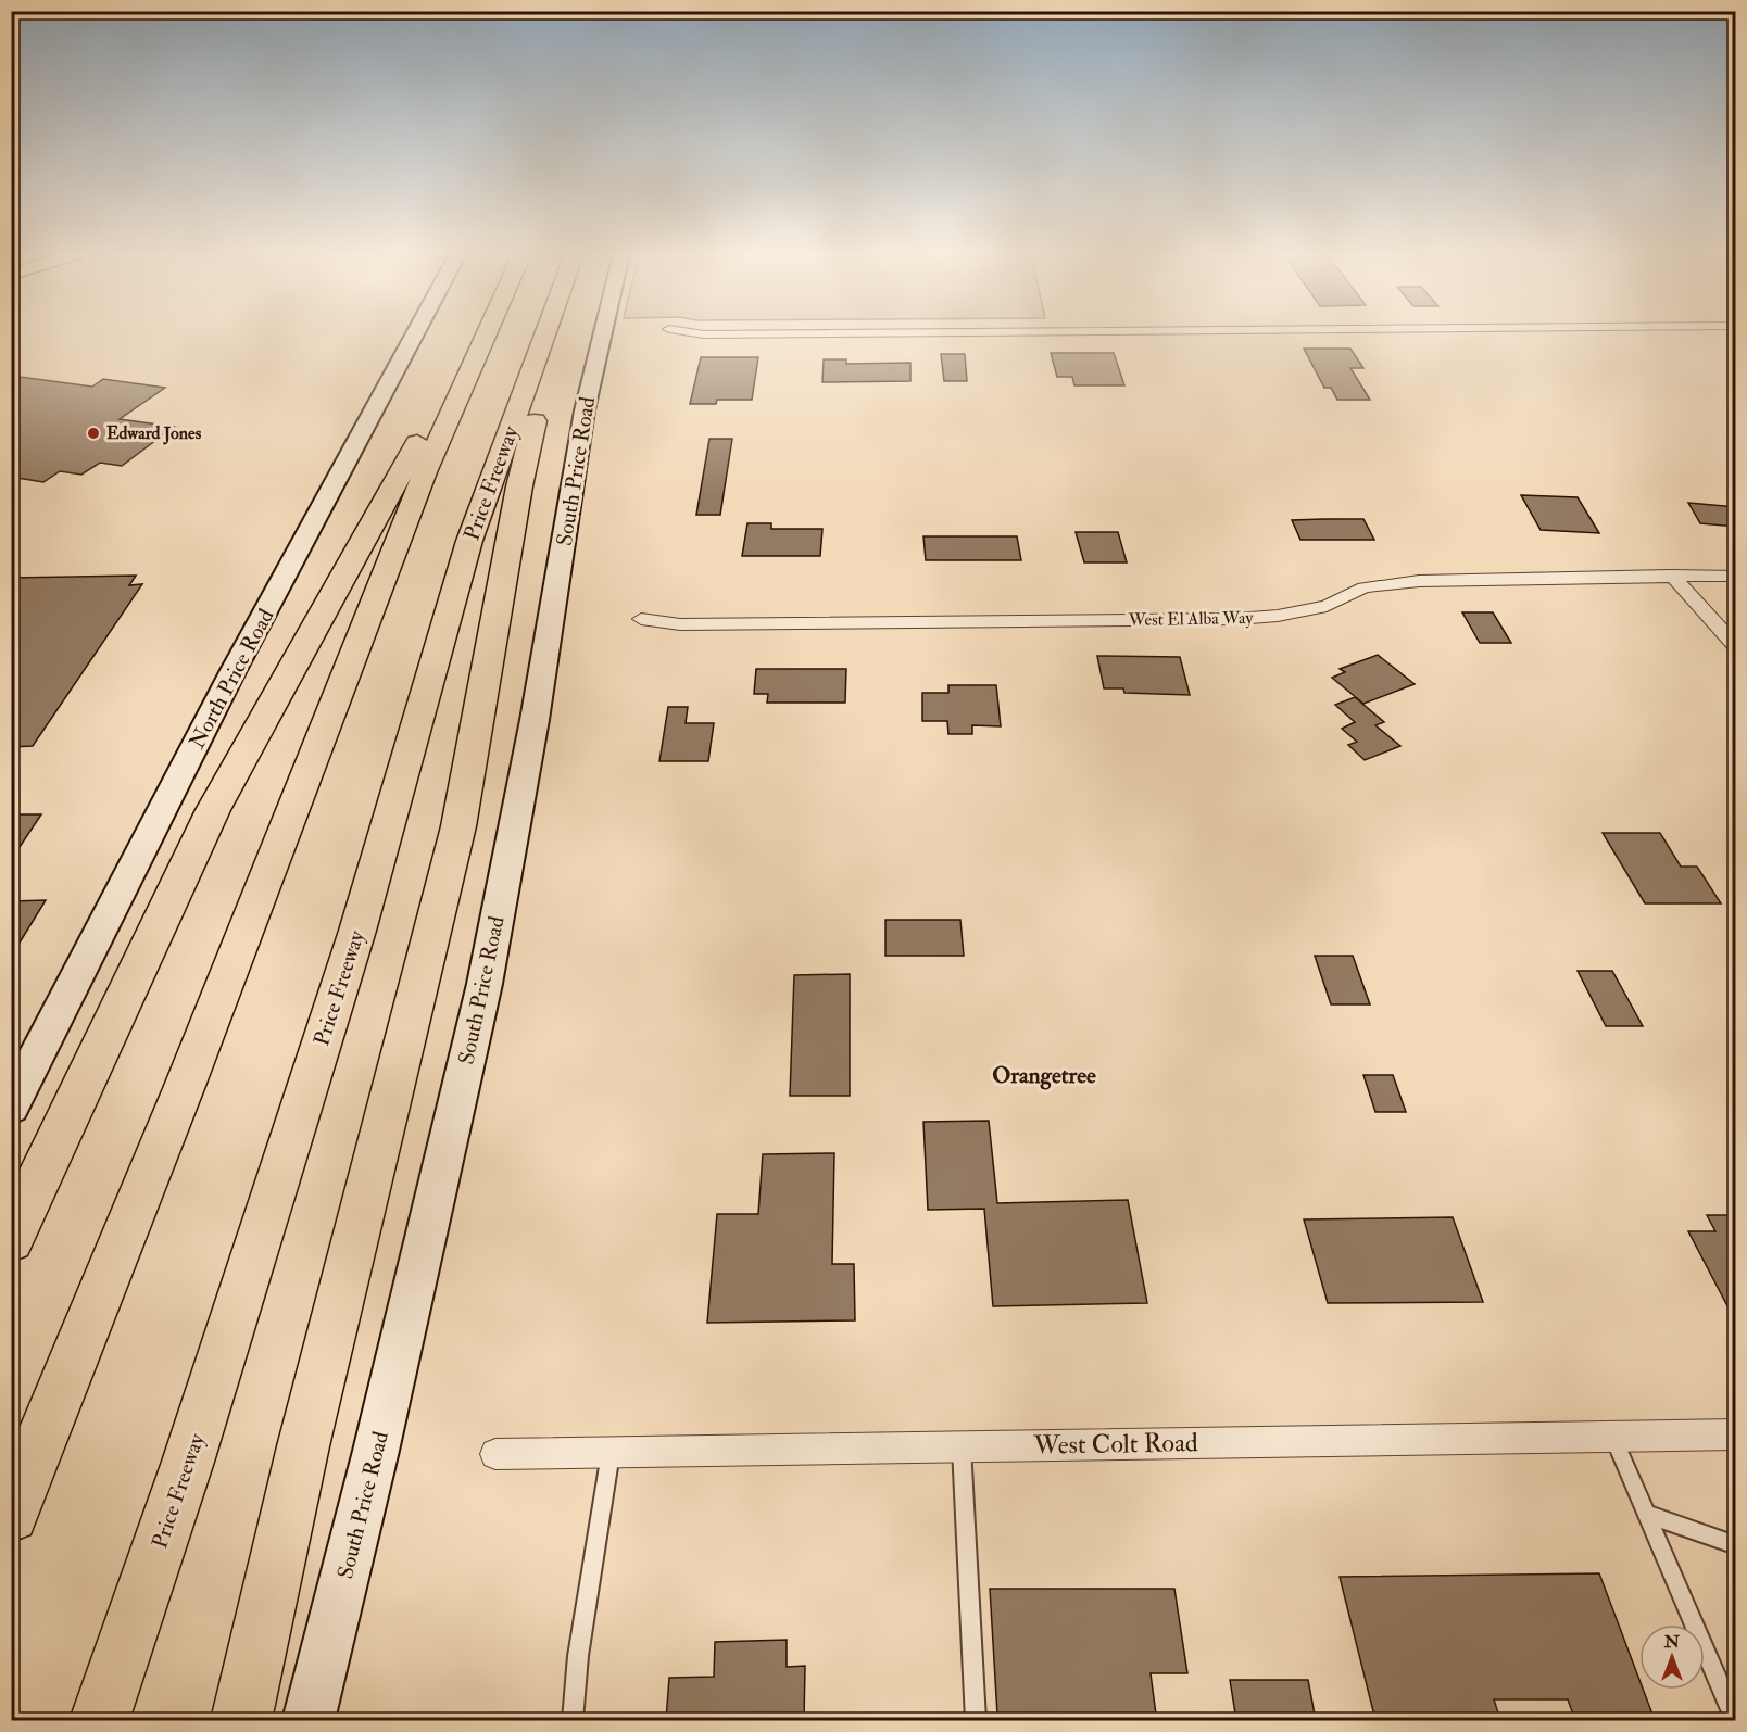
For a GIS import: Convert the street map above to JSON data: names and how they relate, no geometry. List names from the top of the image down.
{
  "streets": {
    "highway": ["Price Freeway"],
    "main road": ["South Price Road", "North Price Road"],
    "street": ["West El Alba Way", "West Colt Road"]
  },
  "districts": ["Orangetree"],
  "places": ["Edward Jones"],
  "north": "top"
}
